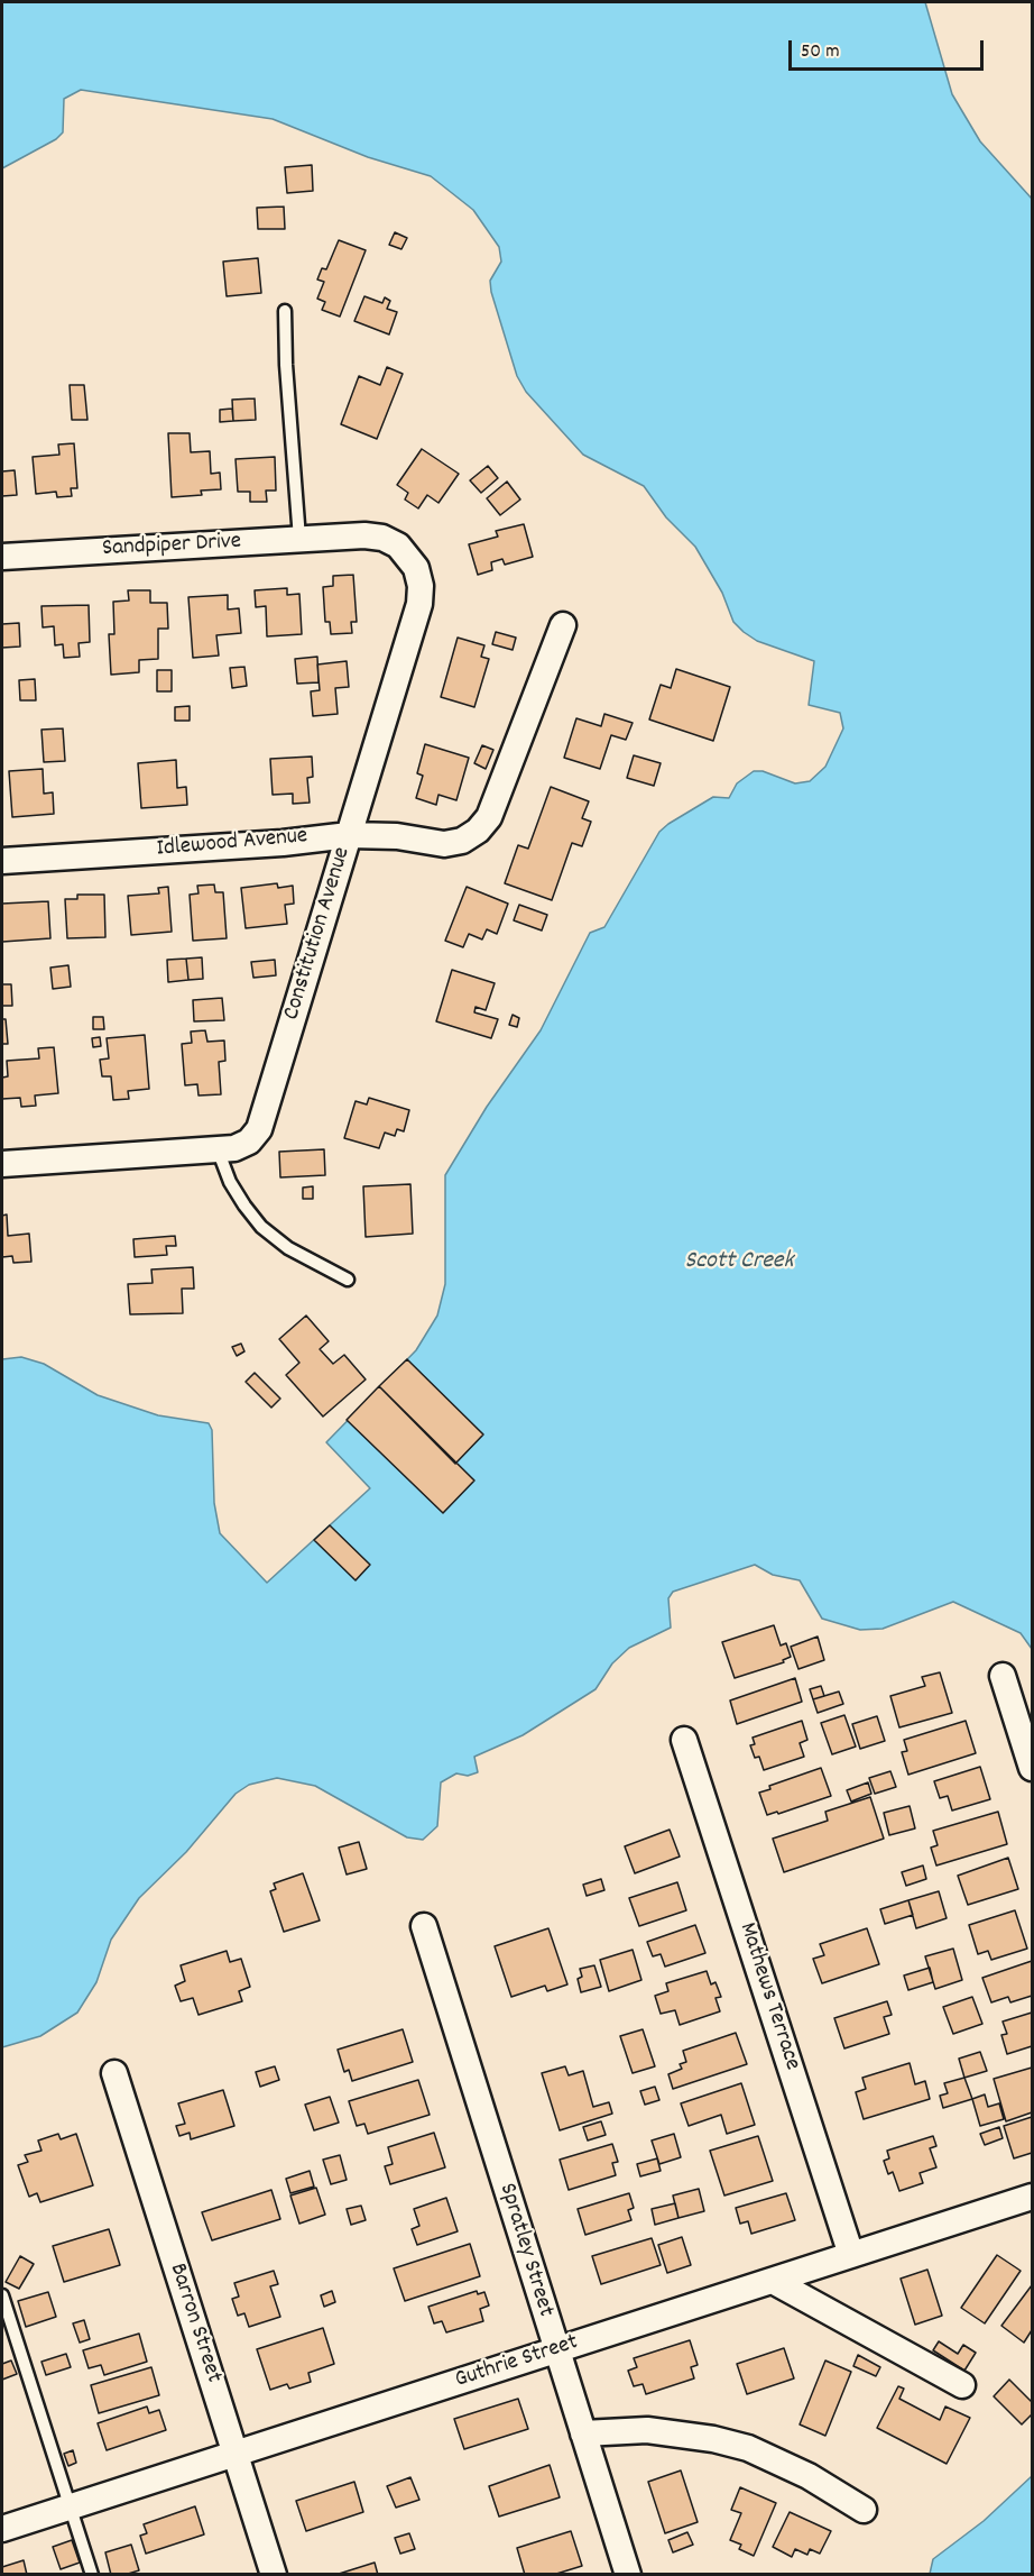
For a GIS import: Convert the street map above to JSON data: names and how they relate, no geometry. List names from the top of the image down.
{
  "streets": {
    "street": [
      "Sandpiper Drive",
      "Idlewood Avenue",
      "Constitution Avenue",
      "Mathews Terrace",
      "Spratley Street",
      "Barron Street",
      "Guthrie Street"
    ]
  },
  "crossings": [
    ["Sandpiper Drive", "Constitution Avenue"],
    ["Idlewood Avenue", "Constitution Avenue"],
    ["Mathews Terrace", "Guthrie Street"],
    ["Spratley Street", "Guthrie Street"],
    ["Barron Street", "Guthrie Street"]
  ],
  "water": ["Scott Creek"],
  "scale_bar": "50 m"
}
